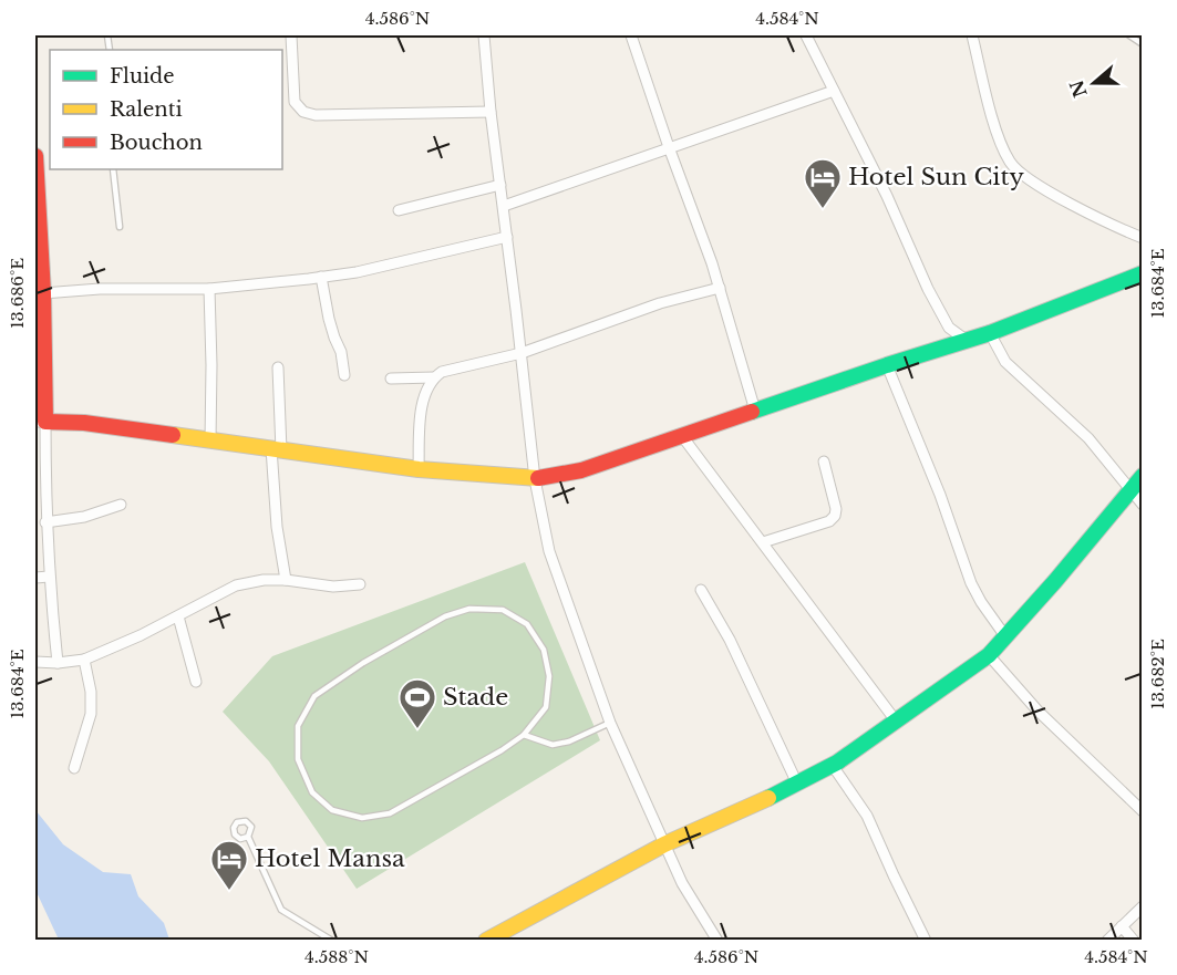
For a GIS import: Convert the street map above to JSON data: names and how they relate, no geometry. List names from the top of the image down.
{
  "places": {
    "hotel": ["Hotel Sun City", "Hotel Mansa"],
    "sports": ["Stade"]
  },
  "legend": ["Fluide", "Ralenti", "Bouchon"],
  "north": "left",
  "coordinates": [
    "4.586°N",
    "4.584°N",
    "13.684°E",
    "13.686°E",
    "13.682°E",
    "4.588°N"
  ]
}
